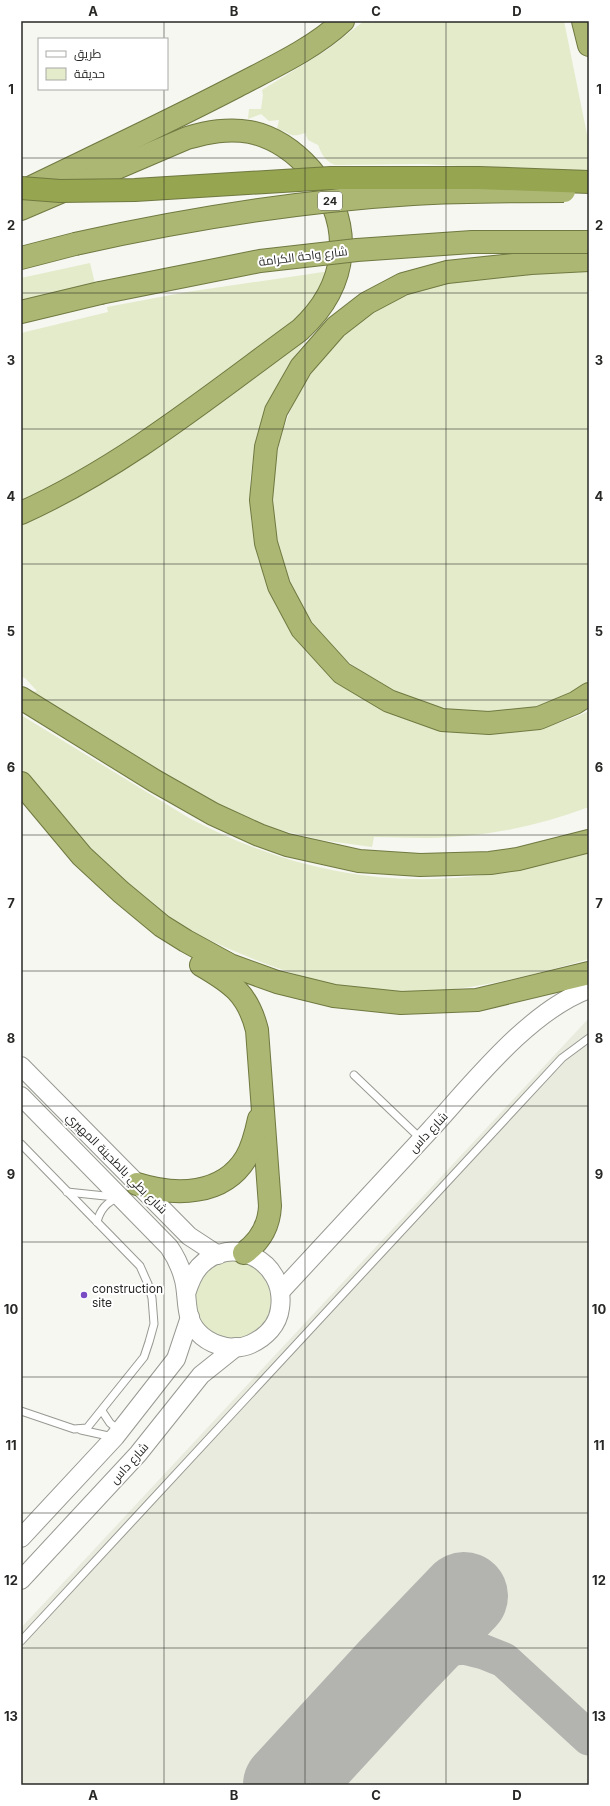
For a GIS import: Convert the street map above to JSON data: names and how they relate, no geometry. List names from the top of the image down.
{
  "streets": {
    "highway": ["24", "شارع واحة الكرامة"],
    "street": ["شارع داس", "شارع بطي بالطحينة المهيري"]
  },
  "crossings": [
    ["شارع داس", "شارع بطي بالطحينة المهيري"]
  ],
  "places": ["construction site"],
  "legend": ["طريق", "حديقة"],
  "grid": {
    "columns": [
      "A",
      "B",
      "C",
      "D"
    ],
    "rows": [
      "1",
      "2",
      "3",
      "4",
      "5",
      "6",
      "7",
      "8",
      "9",
      "10",
      "11",
      "12",
      "13"
    ]
  }
}
